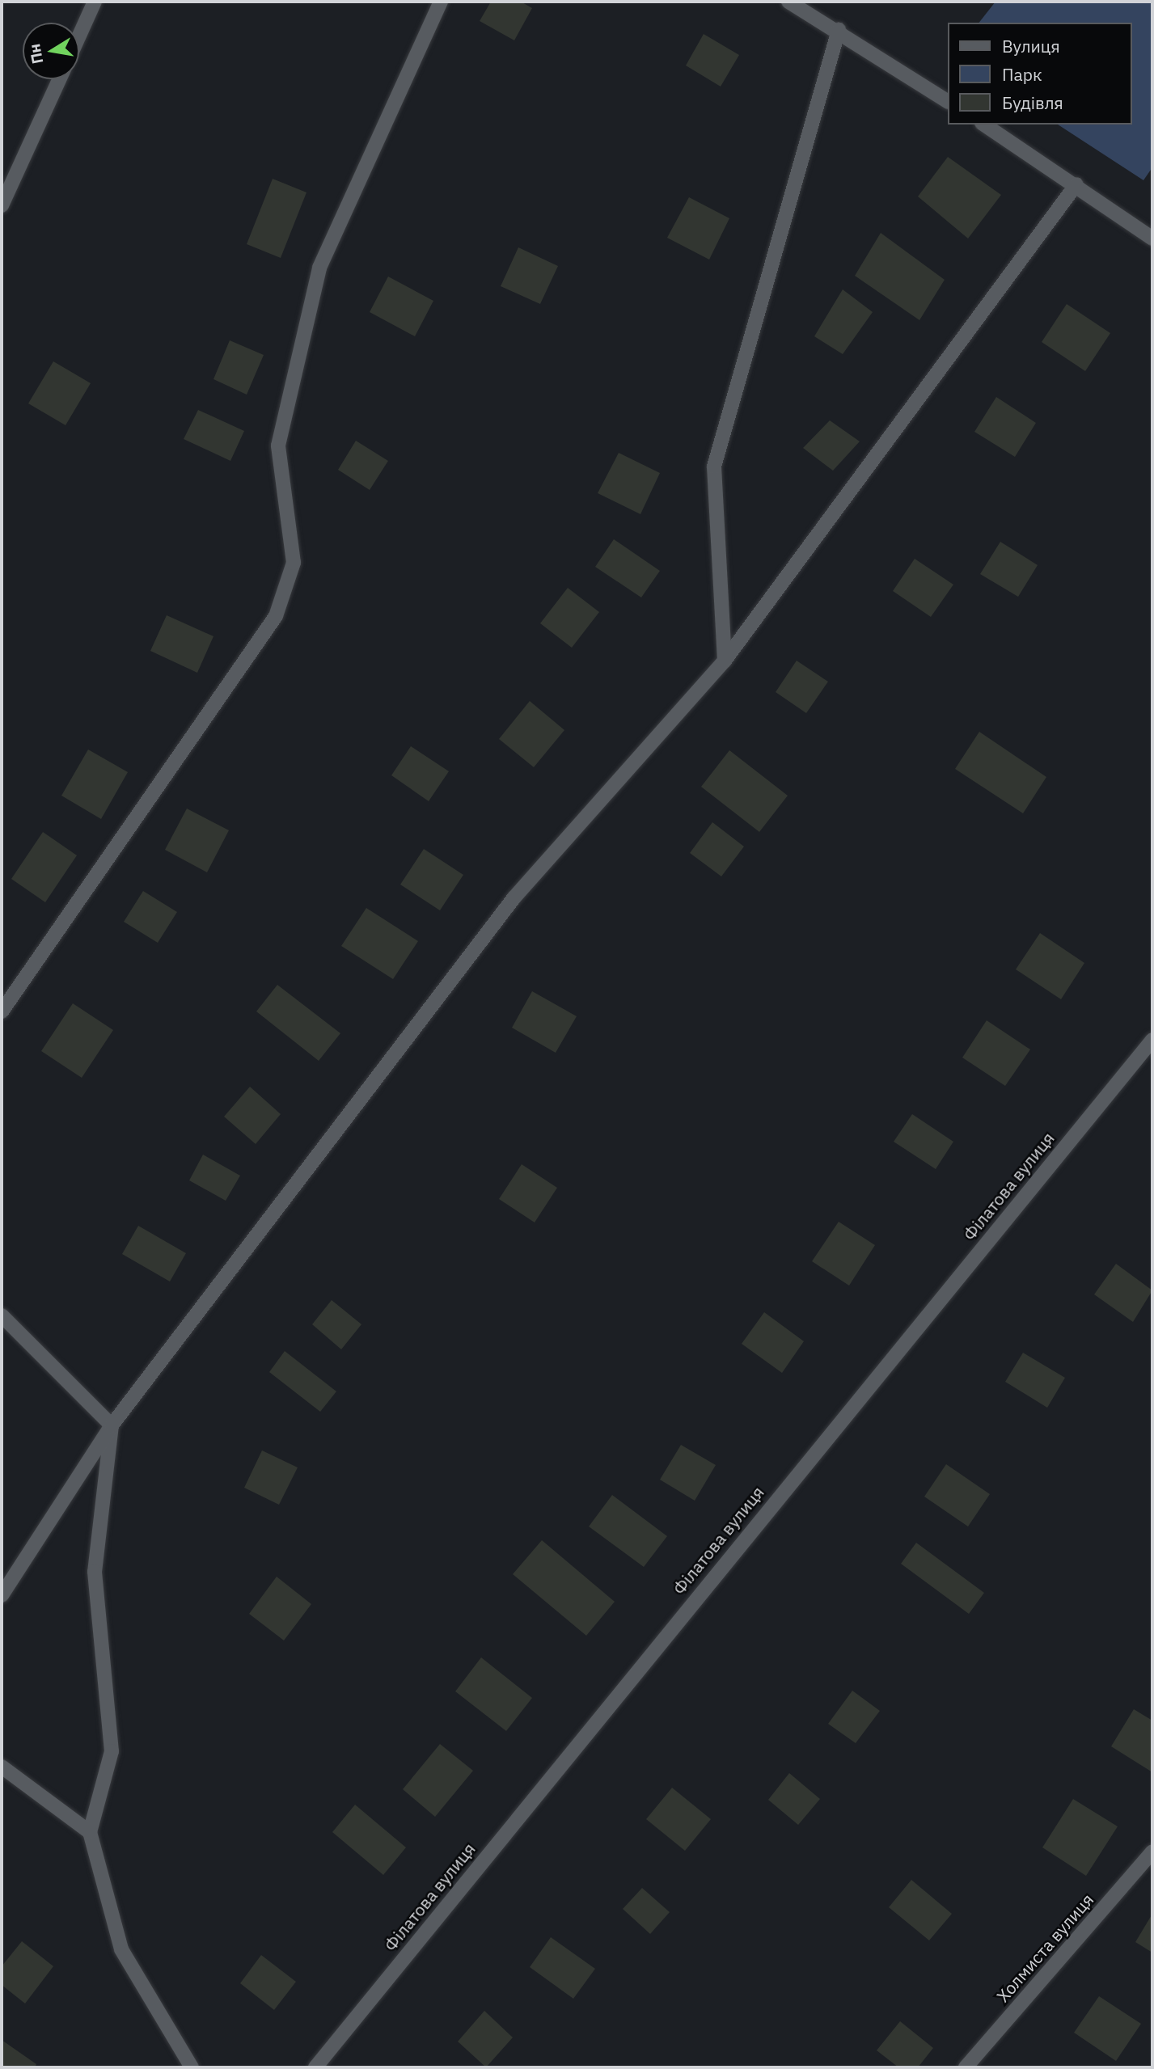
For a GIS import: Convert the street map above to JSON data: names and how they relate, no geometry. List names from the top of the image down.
{
  "streets": {
    "street": ["Філатова вулиця", "Холмиста вулиця"]
  },
  "legend": ["Вулиця", "Парк", "Будівля"],
  "north": "left"
}
